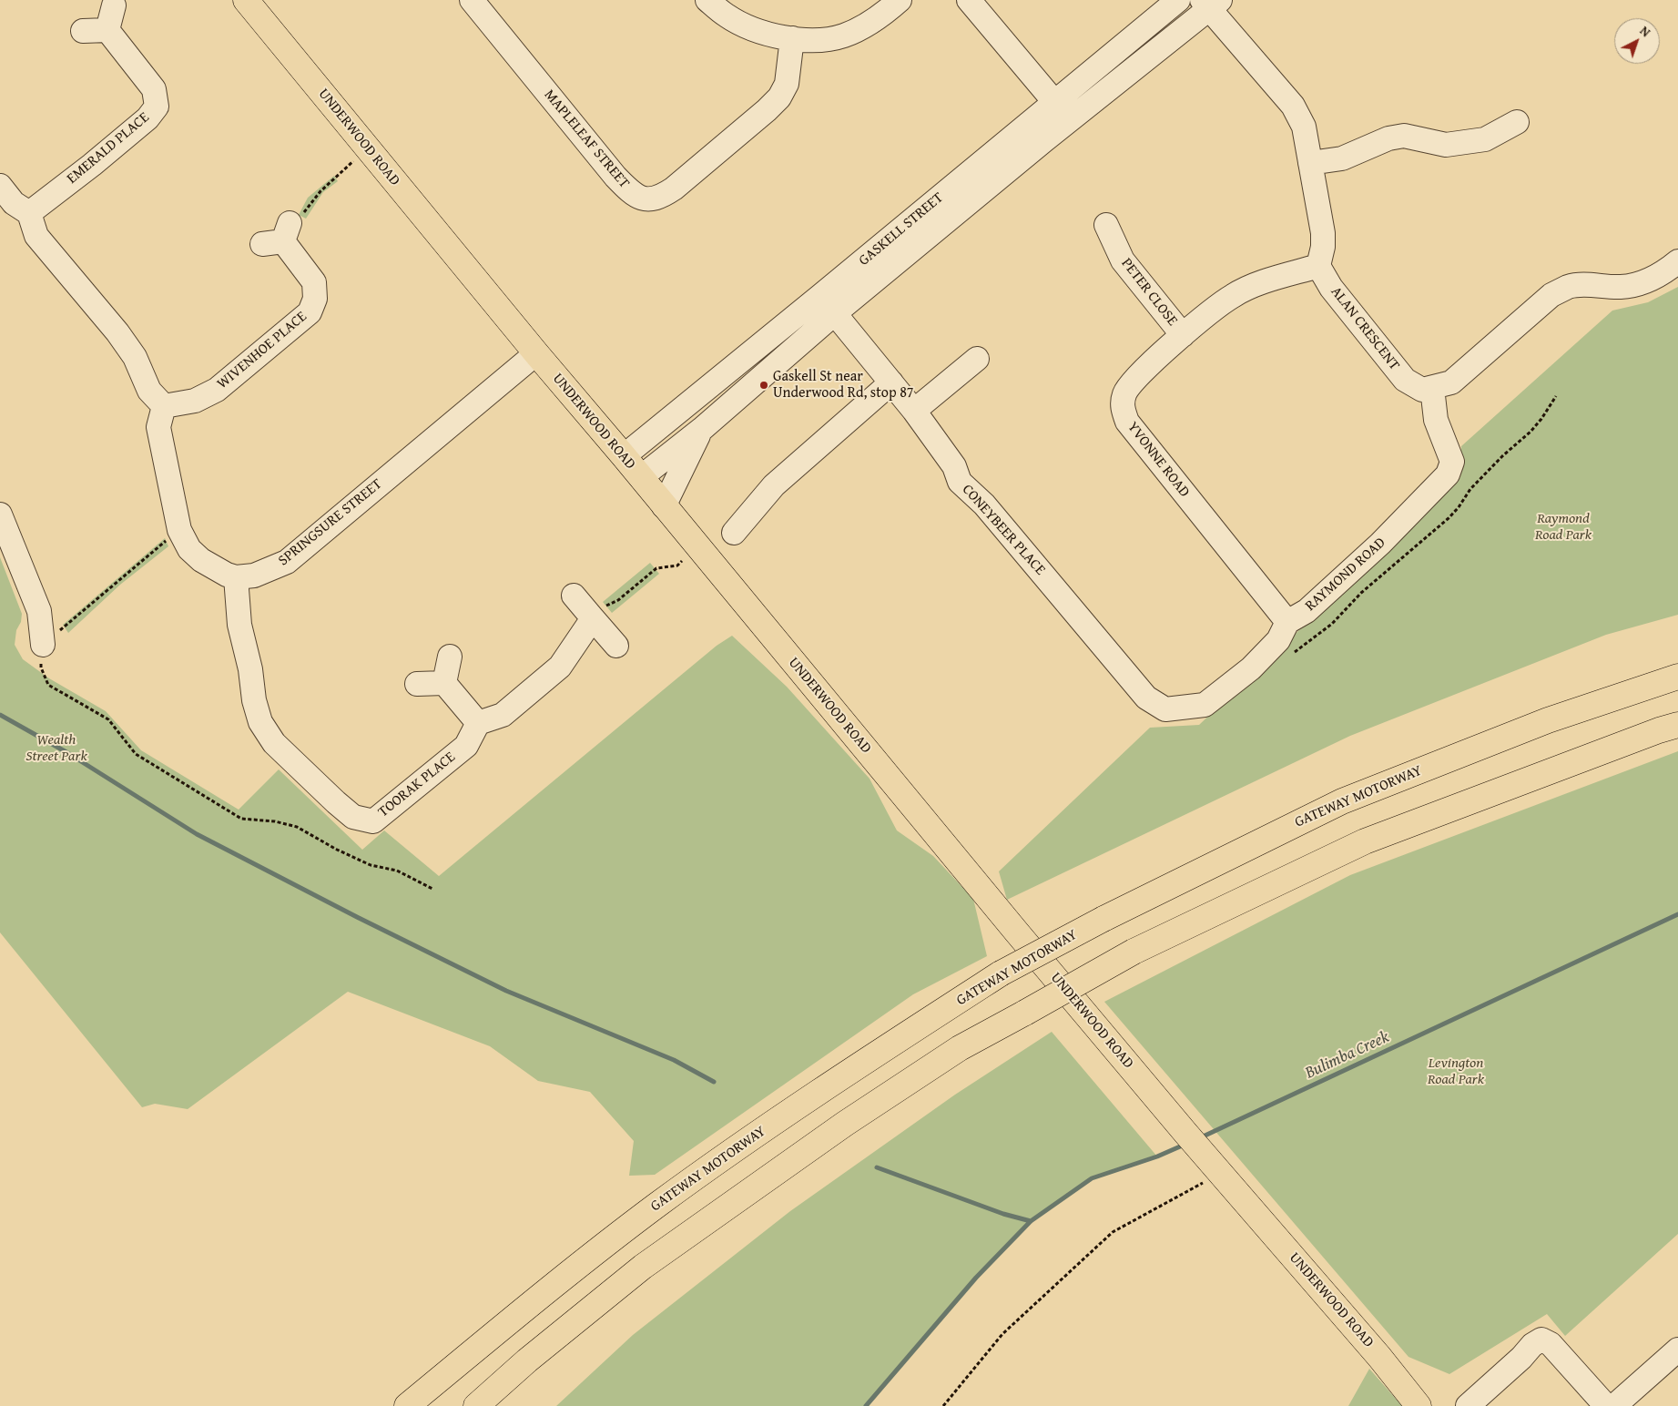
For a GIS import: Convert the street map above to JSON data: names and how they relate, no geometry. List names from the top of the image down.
{
  "streets": {
    "main road": ["UNDERWOOD ROAD", "GATEWAY MOTORWAY"],
    "street": [
      "MAPLELEAF STREET",
      "EMERALD PLACE",
      "GASKELL STREET",
      "PETER CLOSE",
      "ALAN CRESCENT",
      "WIVENHOE PLACE",
      "YVONNE ROAD",
      "SPRINGSURE STREET",
      "CONEYBEER PLACE",
      "RAYMOND ROAD",
      "TOORAK PLACE"
    ]
  },
  "crossings": [
    ["UNDERWOOD ROAD", "GASKELL STREET"],
    ["UNDERWOOD ROAD", "SPRINGSURE STREET"],
    ["GASKELL STREET", "CONEYBEER PLACE"],
    ["PETER CLOSE", "YVONNE ROAD"],
    ["ALAN CRESCENT", "YVONNE ROAD"],
    ["ALAN CRESCENT", "RAYMOND ROAD"],
    ["YVONNE ROAD", "RAYMOND ROAD"],
    ["SPRINGSURE STREET", "TOORAK PLACE"],
    ["CONEYBEER PLACE", "RAYMOND ROAD"]
  ],
  "water": ["Bulimba Creek"],
  "parks": ["Raymond Road Park", "Wealth Street Park", "Levington Road Park"],
  "places": ["Gaskell St near Underwood Rd, stop 87"],
  "north": "top right"
}
